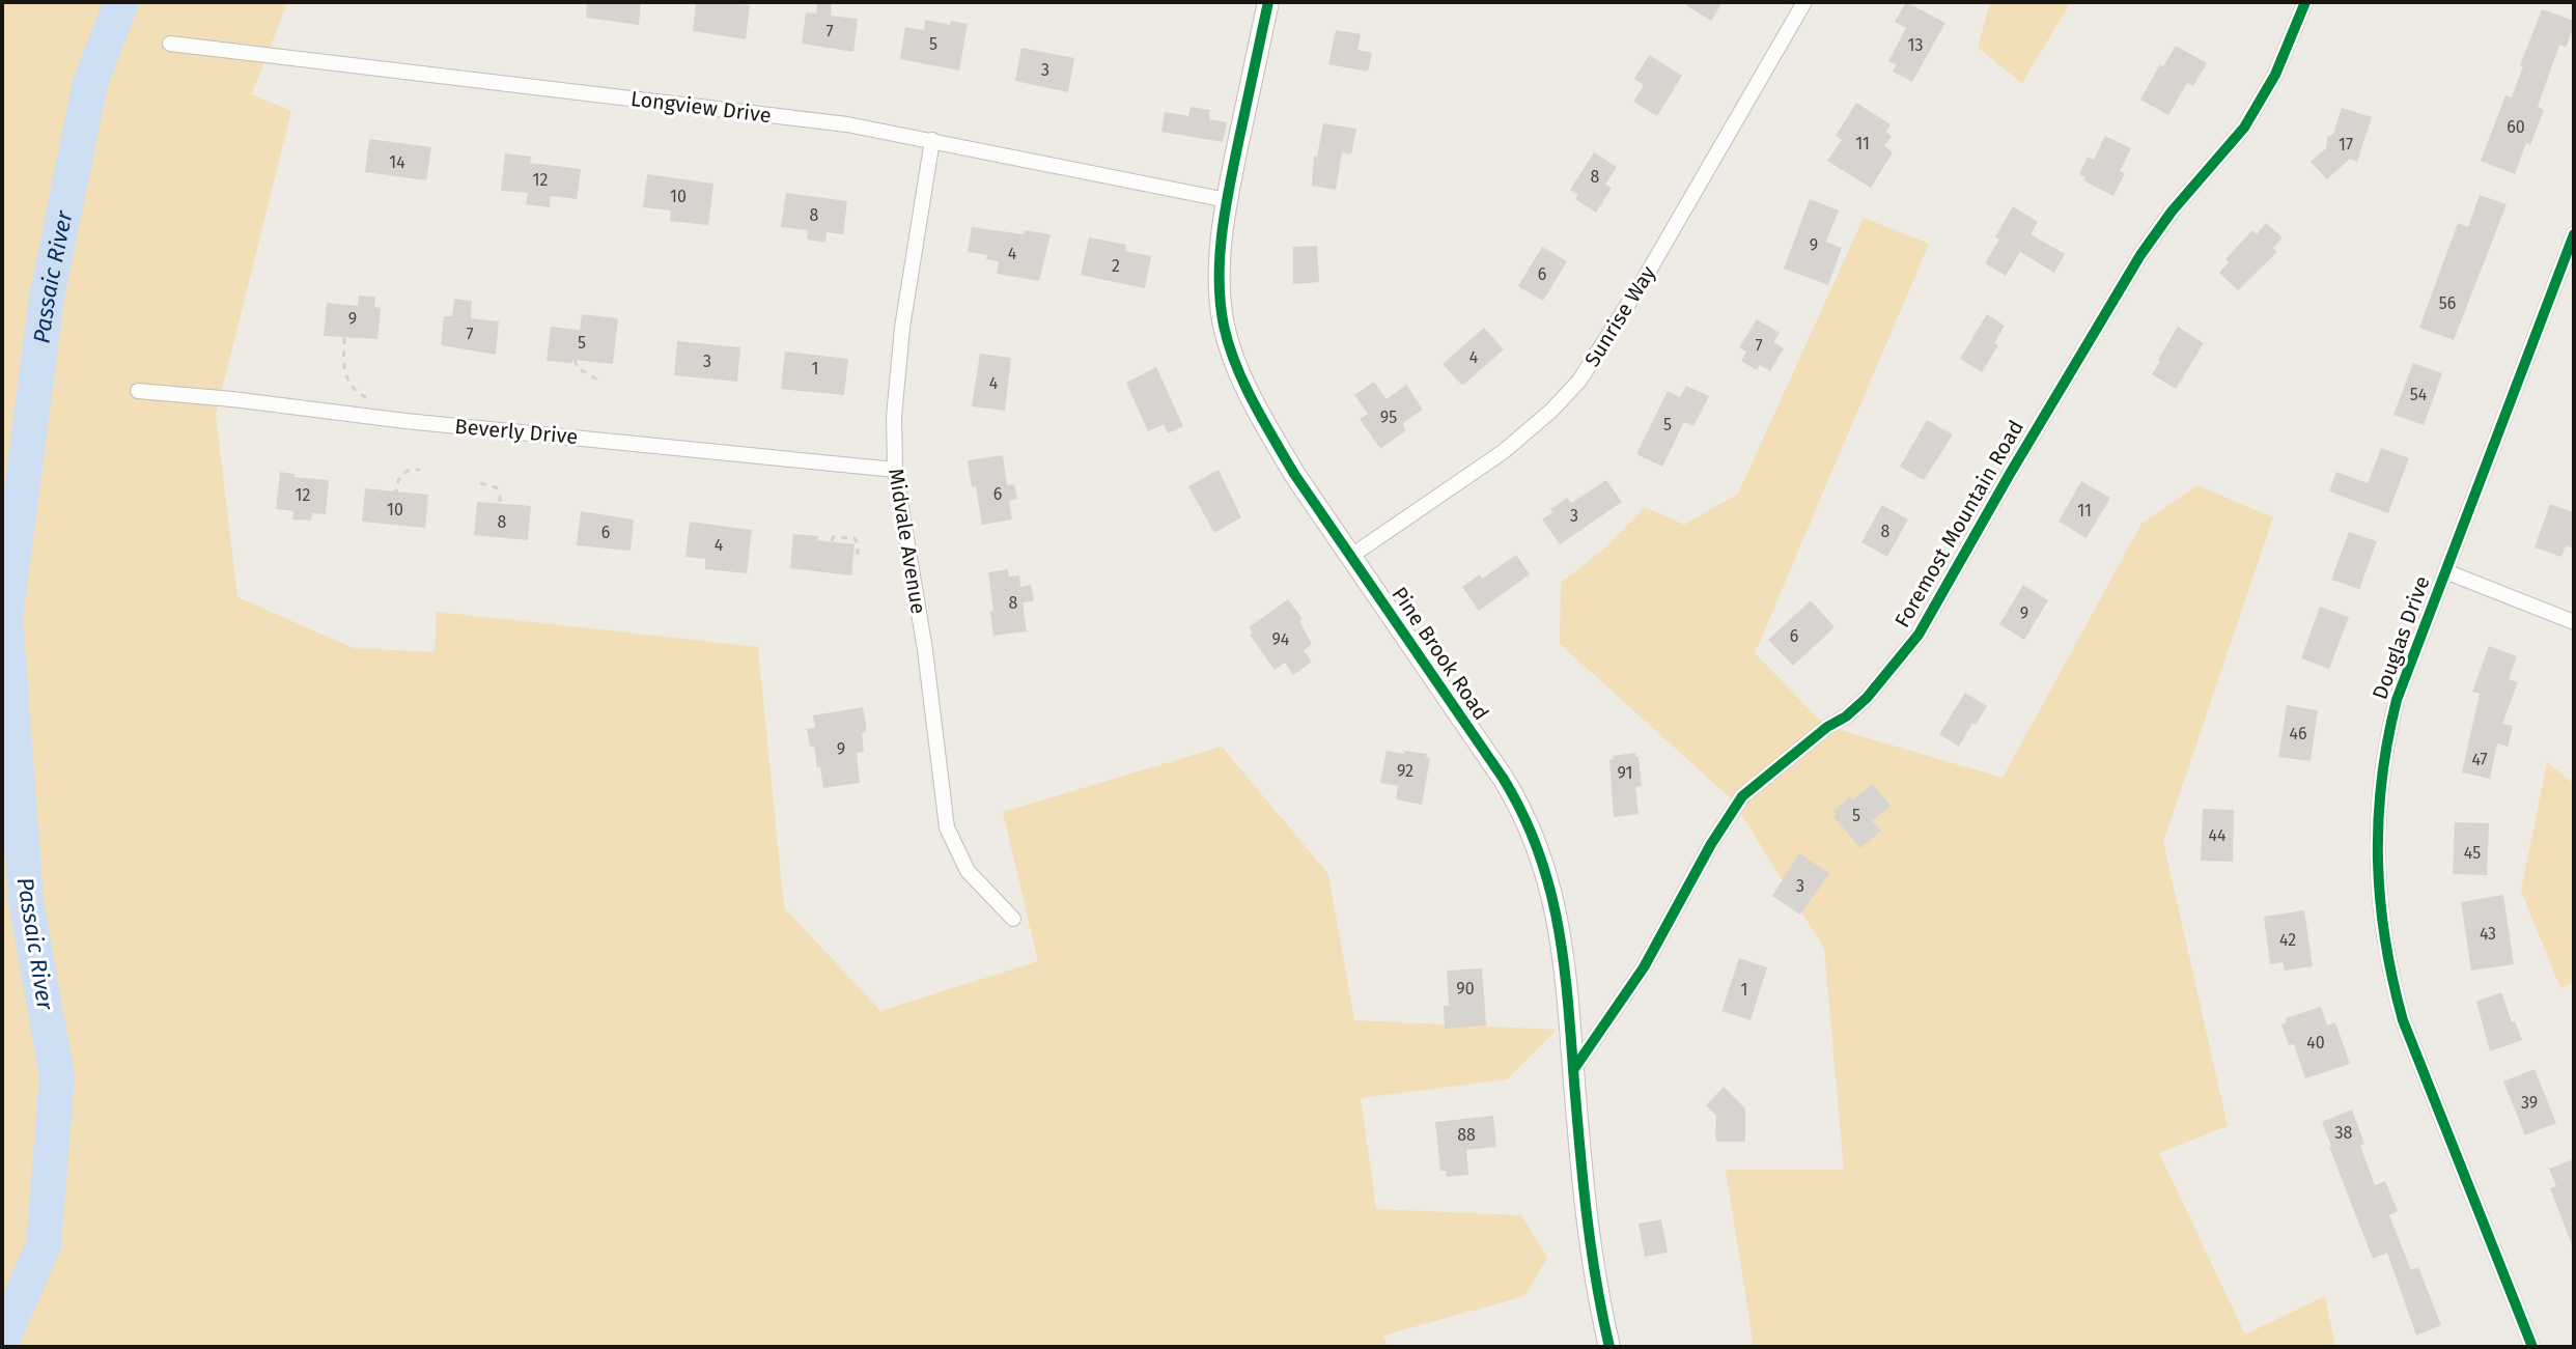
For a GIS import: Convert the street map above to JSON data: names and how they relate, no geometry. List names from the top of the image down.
{
  "streets": {
    "street": [
      "Longview Drive",
      "Sunrise Way",
      "Beverly Drive",
      "Foremost Mountain Road",
      "Midvale Avenue",
      "Douglas Drive",
      "Pine Brook Road"
    ]
  },
  "crossings": [
    ["Longview Drive", "Midvale Avenue"],
    ["Longview Drive", "Pine Brook Road"],
    ["Sunrise Way", "Pine Brook Road"],
    ["Beverly Drive", "Midvale Avenue"],
    ["Foremost Mountain Road", "Pine Brook Road"]
  ],
  "water": ["Passaic River"],
  "house_numbers": [
    "7",
    "5",
    "13",
    "3",
    "60",
    "11",
    "17",
    "14",
    "8",
    "12",
    "10",
    "8",
    "9",
    "4",
    "2",
    "6",
    "56",
    "9",
    "7",
    "5",
    "7",
    "4",
    "3",
    "1",
    "4",
    "54",
    "95",
    "5",
    "6",
    "12",
    "10",
    "11",
    "3",
    "8",
    "8",
    "6",
    "4",
    "8",
    "9",
    "6",
    "94",
    "46",
    "9",
    "47",
    "92",
    "91",
    "5",
    "44",
    "45",
    "3",
    "43",
    "42",
    "90",
    "1",
    "40",
    "39",
    "38",
    "88"
  ]
}
